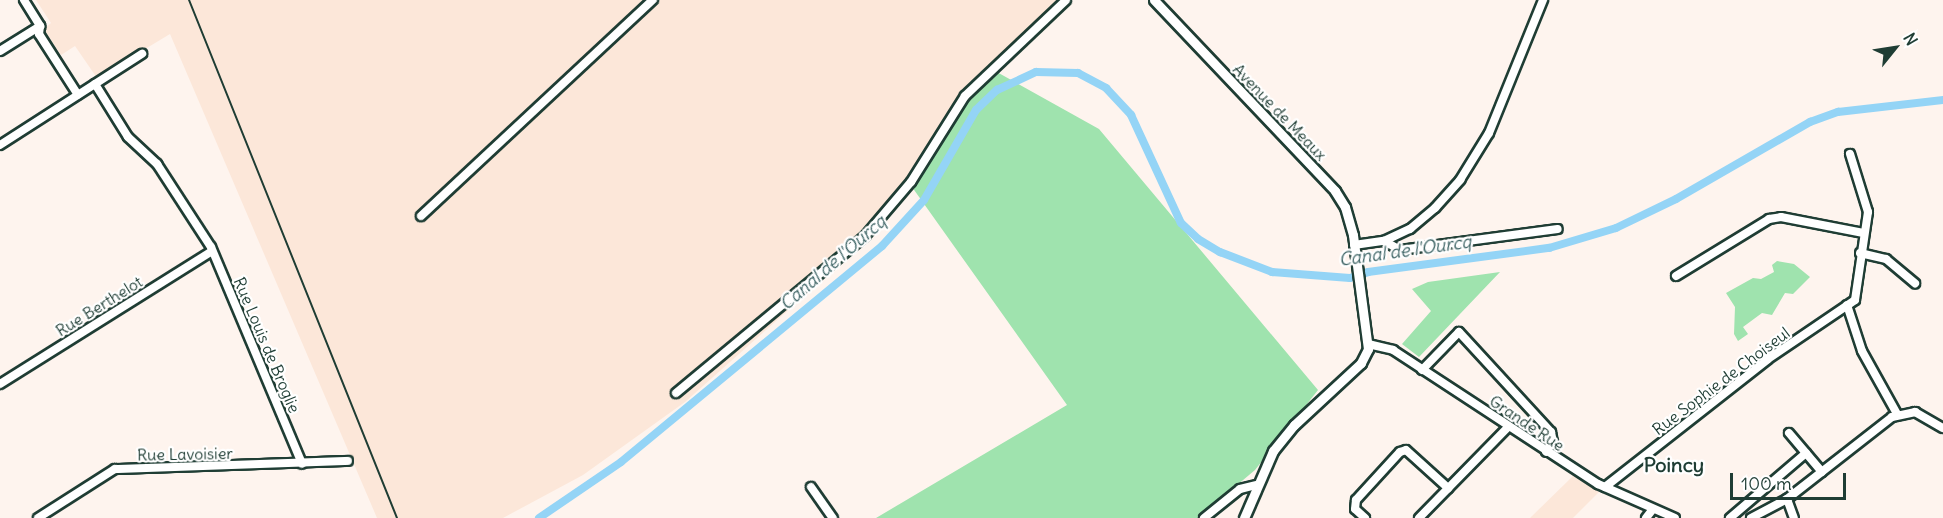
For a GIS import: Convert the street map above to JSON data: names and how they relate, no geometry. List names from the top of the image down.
{
  "streets": {
    "street": [
      "Avenue de Meaux",
      "Rue Berthelot",
      "Rue Louis de Broglie",
      "Rue Sophie de Choiseul",
      "Grande Rue",
      "Rue Lavoisier"
    ]
  },
  "crossings": [
    ["Avenue de Meaux", "Grande Rue"],
    ["Rue Berthelot", "Rue Louis de Broglie"],
    ["Rue Louis de Broglie", "Rue Lavoisier"],
    ["Rue Sophie de Choiseul", "Grande Rue"]
  ],
  "districts": ["Poincy"],
  "water": ["Canal de l'Ourcq"],
  "scale_bar": "100 m",
  "north": "top right"
}
